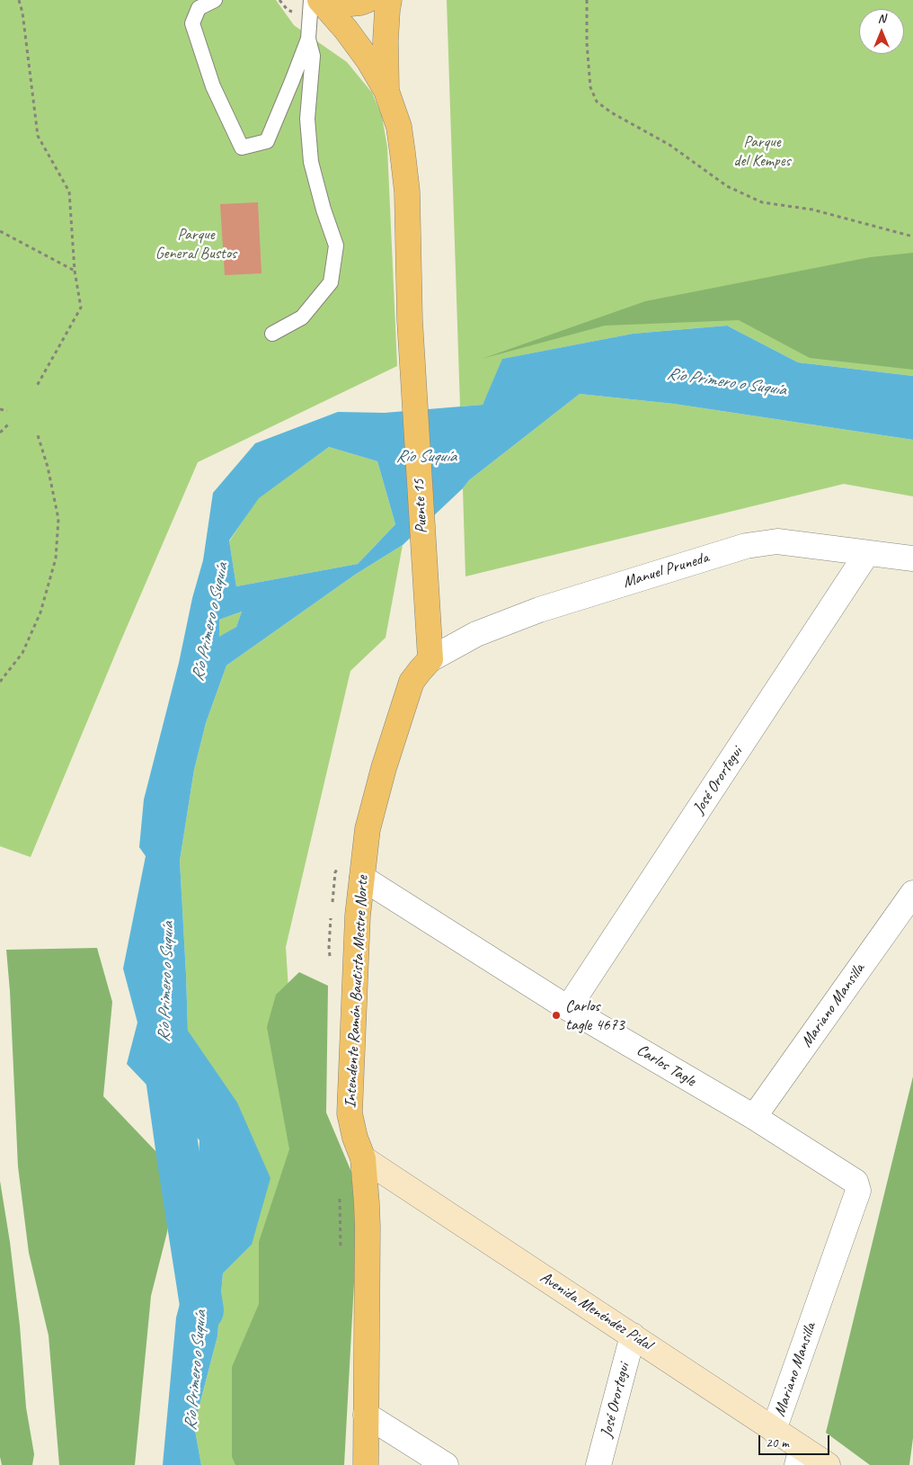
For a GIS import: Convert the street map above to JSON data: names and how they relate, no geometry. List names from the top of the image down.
{
  "streets": {
    "main road": ["Puente 15", "Intendente Ramón Bautista Mestre Norte", "Avenida Menéndez Pidal"],
    "street": [
      "Manuel Pruneda",
      "José Orortegui",
      "Mariano Mansilla",
      "Carlos Tagle"
    ]
  },
  "crossings": [
    ["Puente 15", "Manuel Pruneda"],
    ["Puente 15", "Intendente Ramón Bautista Mestre Norte"],
    ["Manuel Pruneda", "José Orortegui"],
    ["Manuel Pruneda", "Intendente Ramón Bautista Mestre Norte"],
    ["José Orortegui", "Carlos Tagle"],
    ["José Orortegui", "Avenida Menéndez Pidal"],
    ["Intendente Ramón Bautista Mestre Norte", "Carlos Tagle"],
    ["Intendente Ramón Bautista Mestre Norte", "Avenida Menéndez Pidal"],
    ["Mariano Mansilla", "Carlos Tagle"],
    ["Mariano Mansilla", "Avenida Menéndez Pidal"]
  ],
  "water": ["Río Primero o Suquía", "Río Suquía"],
  "parks": ["Parque del Kempes", "Parque General Bustos"],
  "places": ["Carlos tagle 4673"],
  "scale_bar": "20 m",
  "north": "top"
}
